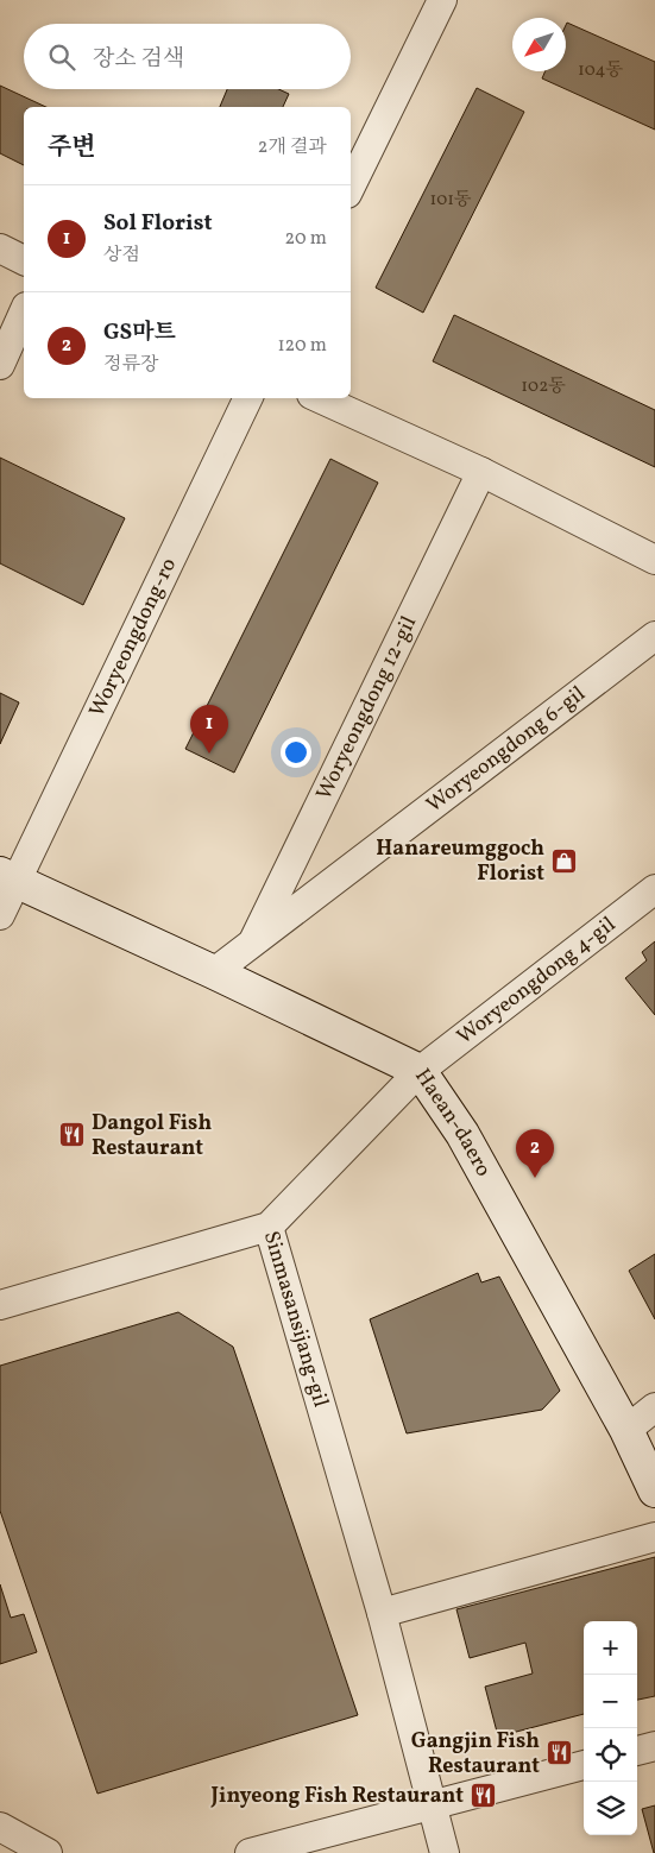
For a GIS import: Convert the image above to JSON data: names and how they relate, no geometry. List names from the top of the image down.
{
  "streets": {
    "main road": ["Haean-daero"],
    "street": [
      "Woryeongdong-ro",
      "Woryeongdong 12-gil",
      "Woryeongdong 6-gil",
      "Woryeongdong 4-gil",
      "Sinmasansijang-gil"
    ]
  },
  "crossings": [
    ["Woryeongdong-ro", "Haean-daero"],
    ["Woryeongdong 12-gil", "Woryeongdong 6-gil"],
    ["Woryeongdong 6-gil", "Haean-daero"],
    ["Woryeongdong 4-gil", "Haean-daero"],
    ["Woryeongdong 4-gil", "Sinmasansijang-gil"]
  ],
  "places": {
    "shop": ["Hanareumggoch Florist"],
    "restaurant": ["Dangol Fish Restaurant", "Gangjin Fish Restaurant", "Jinyeong Fish Restaurant"]
  },
  "house_numbers": ["104동", "101동", "102동"],
  "north": "bottom left",
  "page": {
    "search": "장소 검색",
    "heading": ["주변", "2개 결과"],
    "list": [
      {
        "mark": "1",
        "name": "Sol Florist",
        "note": "상점",
        "value": "20 m"
      },
      {
        "mark": "2",
        "name": "GS마트",
        "note": "정류장",
        "value": "120 m"
      }
    ],
    "pins": ["1", "2"],
    "map_buttons": ["+", "−"]
  }
}
